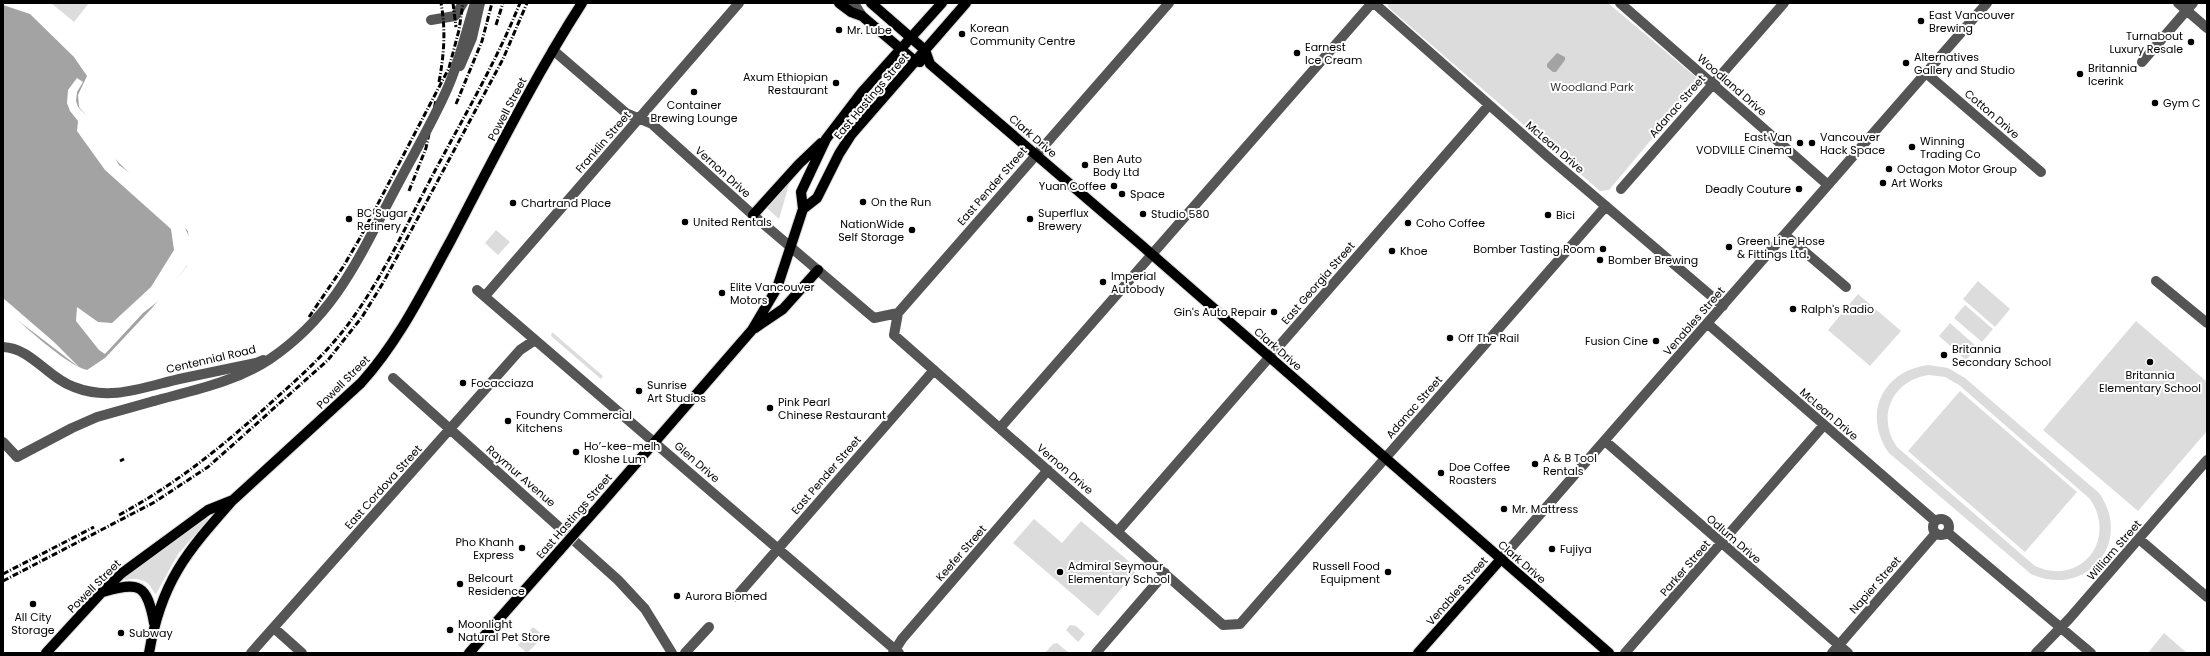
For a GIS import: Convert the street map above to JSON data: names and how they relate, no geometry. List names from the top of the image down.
{
  "streets": {
    "main road": [
      "East Hastings Street",
      "Powell Street",
      "Clark Drive",
      "Venables Street"
    ],
    "street": [
      "Woodland Drive",
      "Adanac Street",
      "Cotton Drive",
      "Franklin Street",
      "McLean Drive",
      "Vernon Drive",
      "East Pender Street",
      "East Georgia Street",
      "Centennial Road",
      "Glen Drive",
      "Raymur Avenue",
      "East Cordova Street",
      "Odlum Drive",
      "William Street",
      "Keefer Street",
      "Parker Street",
      "Napier Street"
    ]
  },
  "crossings": [
    ["Woodland Drive", "Adanac Street"],
    ["Woodland Drive", "Venables Street"],
    ["East Hastings Street", "Clark Drive"],
    ["East Hastings Street", "Vernon Drive"],
    ["East Hastings Street", "Glen Drive"],
    ["Adanac Street", "Clark Drive"],
    ["Adanac Street", "McLean Drive"],
    ["Adanac Street", "Vernon Drive"],
    ["Powell Street", "Vernon Drive"],
    ["Cotton Drive", "Venables Street"],
    ["Clark Drive", "East Pender Street"],
    ["Clark Drive", "East Georgia Street"],
    ["Clark Drive", "Venables Street"],
    ["Franklin Street", "Vernon Drive"],
    ["Franklin Street", "Glen Drive"],
    ["McLean Drive", "East Georgia Street"],
    ["McLean Drive", "Venables Street"],
    ["McLean Drive", "Parker Street"],
    ["McLean Drive", "Napier Street"],
    ["Vernon Drive", "East Pender Street"],
    ["Vernon Drive", "East Georgia Street"],
    ["Vernon Drive", "Keefer Street"],
    ["East Pender Street", "Glen Drive"],
    ["Venables Street", "Odlum Drive"],
    ["Glen Drive", "East Cordova Street"],
    ["Glen Drive", "Keefer Street"],
    ["Raymur Avenue", "East Cordova Street"],
    ["Odlum Drive", "Parker Street"],
    ["Odlum Drive", "Napier Street"]
  ],
  "parks": ["Woodland Park"],
  "places": [
    "East Vancouver Brewing",
    "Mr. Lube",
    "Korean Community Centre",
    "Turnabout Luxury Resale",
    "Earnest Ice Cream",
    "Alternatives Gallery and Studio",
    "Britannia Icerink",
    "Axum Ethiopian Restaurant",
    "Container Brewing Lounge",
    "Gym C",
    "East Van VODVILLE Cinema",
    "Vancouver Hack Space",
    "Winning Trading Co",
    "Ben Auto Body Ltd",
    "Octagon Motor Group",
    "Art Works",
    "Yuan Coffee",
    "Deadly Couture",
    "Space",
    "On the Run",
    "Chartrand Place",
    "Studio 580",
    "Bici",
    "BC Sugar Refinery",
    "Superflux Brewery",
    "United Rentals",
    "Coho Coffee",
    "NationWide Self Storage",
    "Green Line Hose & Fittings Ltd.",
    "Bomber Tasting Room",
    "Khoe",
    "Bomber Brewing",
    "Imperial Autobody",
    "Elite Vancouver Motors",
    "Ralph's Radio",
    "Gin's Auto Repair",
    "Off The Rail",
    "Fusion Cine",
    "Britannia Secondary School",
    "Britannia Elementary School",
    "Focacciaza",
    "Sunrise Art Studios",
    "Pink Pearl Chinese Restaurant",
    "Foundry Commercial Kitchens",
    "Ho’-kee-melh Kloshe Lum",
    "A & B Tool Rentals",
    "Doe Coffee Roasters",
    "Mr. Mattress",
    "Pho Khanh Express",
    "Fujiya",
    "Admiral Seymour Elementary School",
    "Russell Food Equipment",
    "Belcourt Residence",
    "Aurora Biomed",
    "All City Storage",
    "Moonlight Natural Pet Store",
    "Subway"
  ]
}
